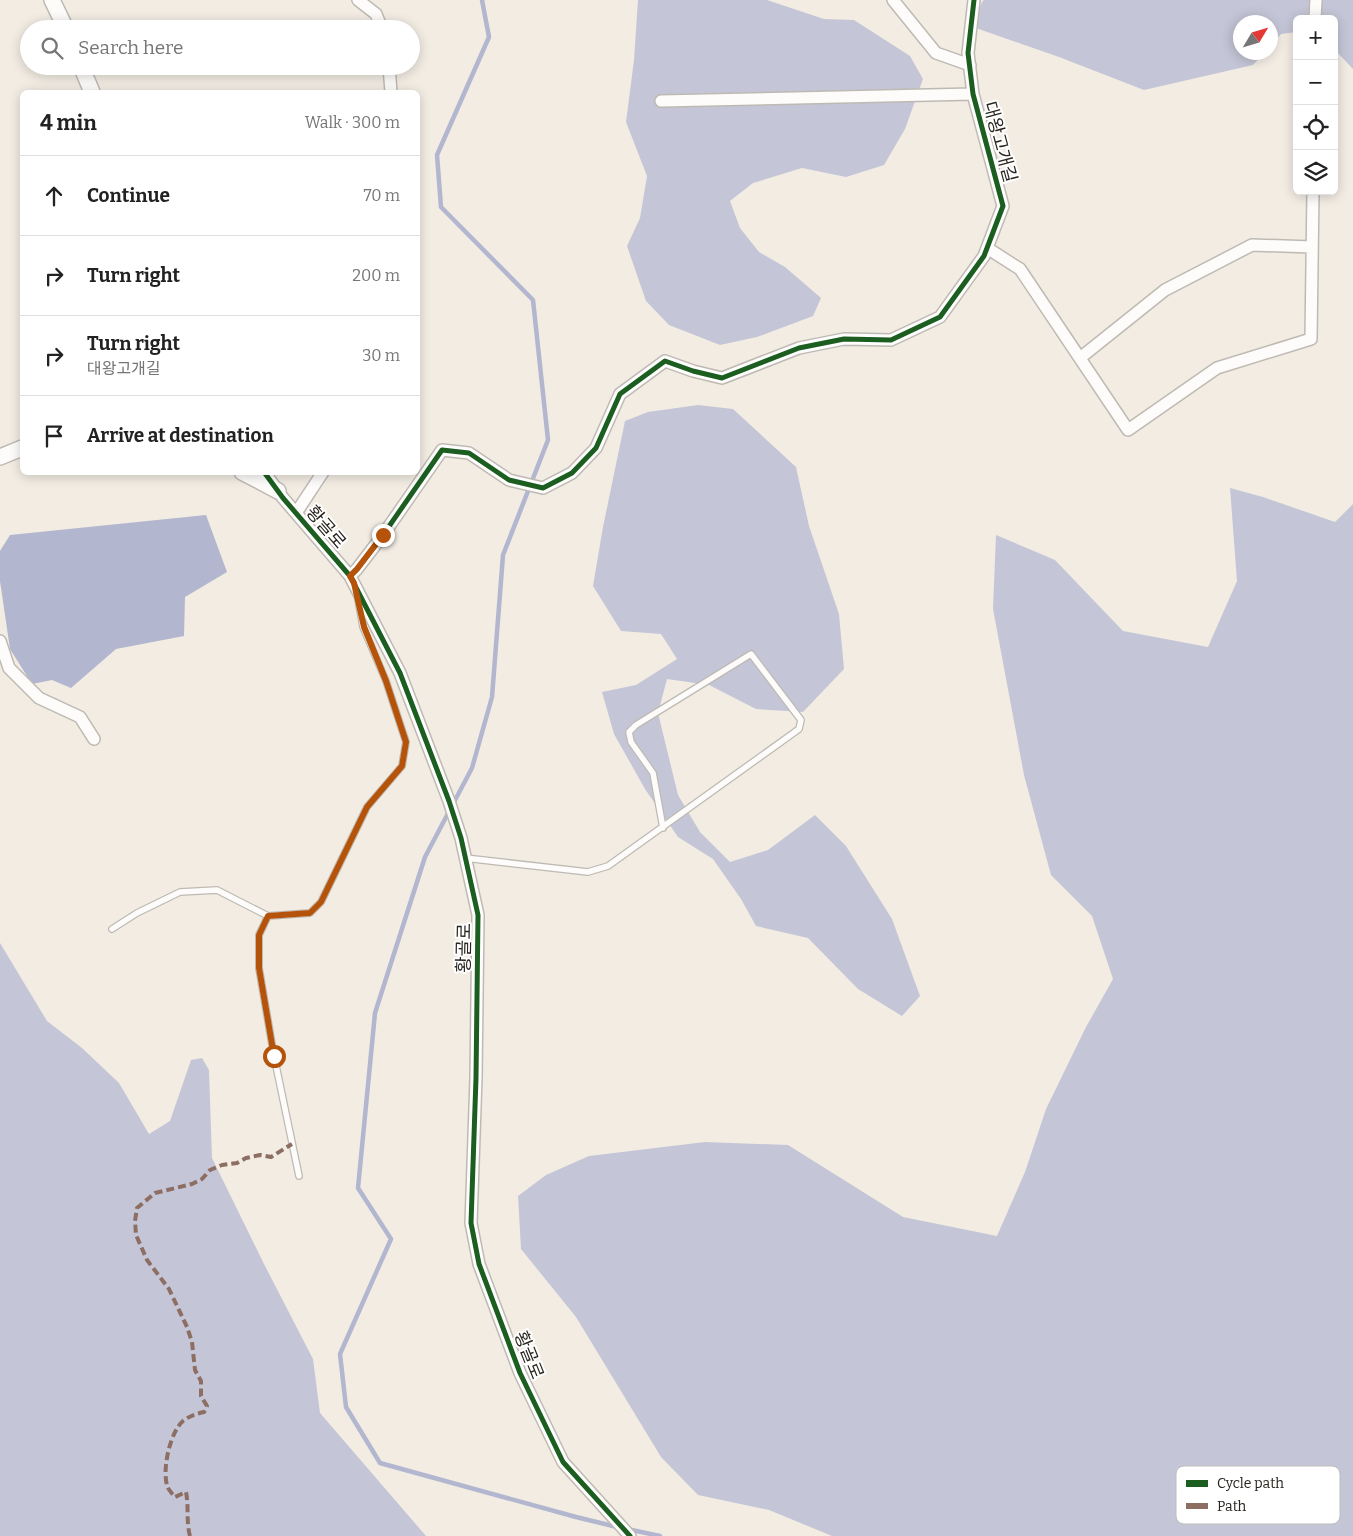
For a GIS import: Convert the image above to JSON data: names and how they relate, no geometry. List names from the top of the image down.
{
  "streets": {
    "street": ["대왕고개길", "황골로"]
  },
  "crossings": [
    ["대왕고개길", "황골로"]
  ],
  "legend": ["Cycle path", "Path"],
  "north": "top right",
  "page": {
    "map_buttons": ["+", "−"],
    "search": "Search here",
    "heading": ["4 min", "Walk · 300 m"],
    "list": [
      ["Continue", "70 m"],
      ["Turn right", "200 m"],
      ["Turn right", "대왕고개길", "30 m"],
      "Arrive at destination"
    ]
  }
}
